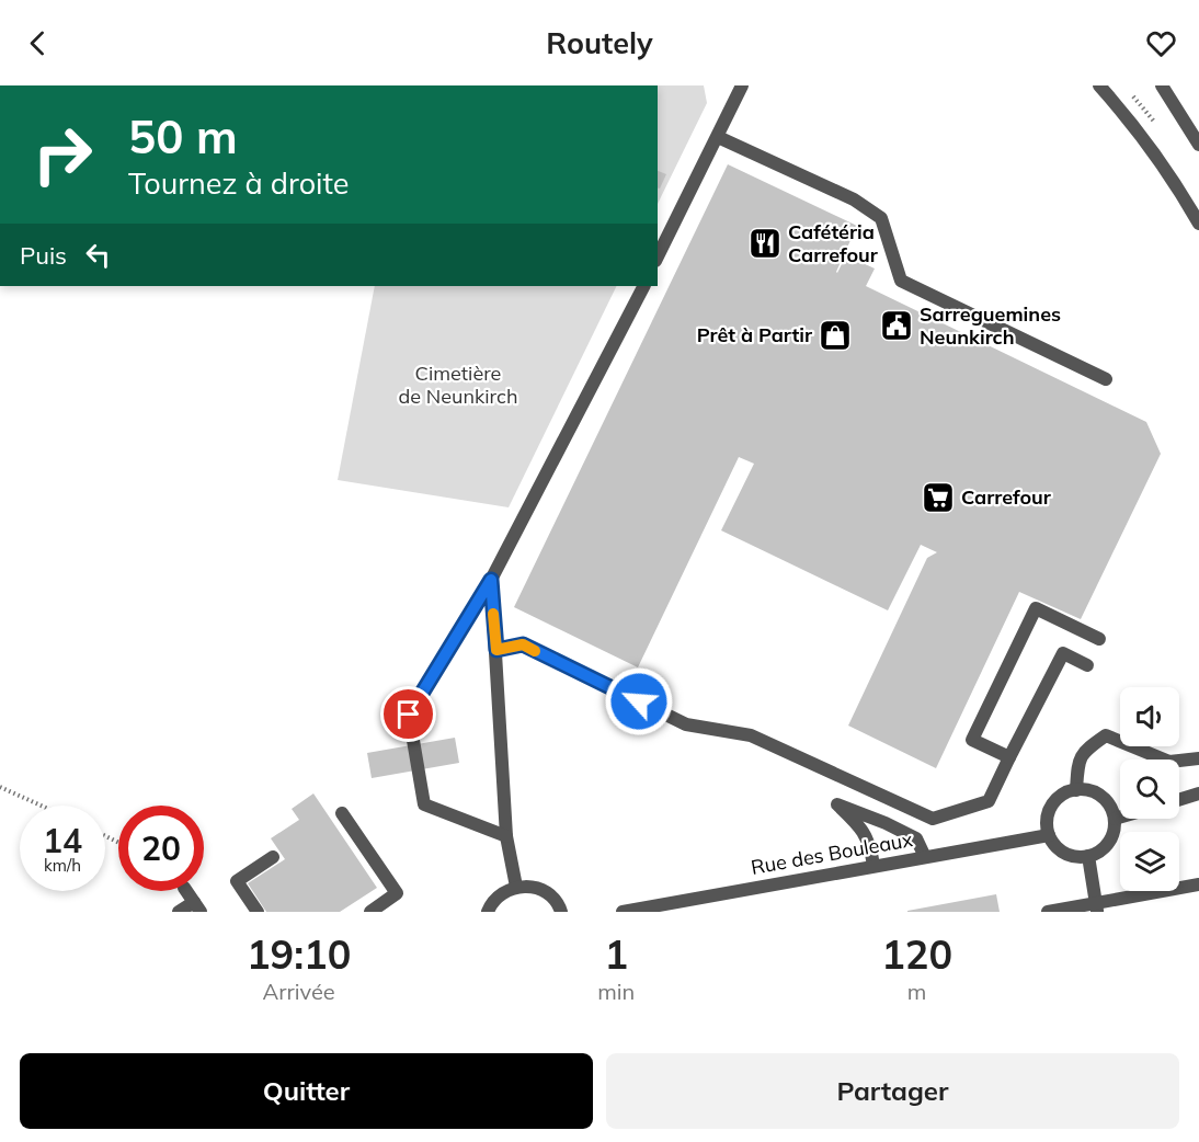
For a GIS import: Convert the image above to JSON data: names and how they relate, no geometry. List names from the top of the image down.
{
  "streets": {
    "street": ["Rue des Bouleaux"]
  },
  "parks": ["Cimetière de Neunkirch"],
  "places": {
    "restaurant": ["Cafétéria Carrefour"],
    "public building": ["Sarreguemines Neunkirch"],
    "shop": ["Prêt à Partir"],
    "supermarket": ["Carrefour"]
  },
  "page": {
    "header": "Routely",
    "turn": ["50 m", "Tournez à droite"],
    "then": "Puis",
    "speed": "14 km/h",
    "limit": "20",
    "eta": [
      "19:10",
      "Arrivée",
      "1",
      "min",
      "120",
      "m"
    ],
    "buttons": ["Quitter", "Partager"]
  }
}
